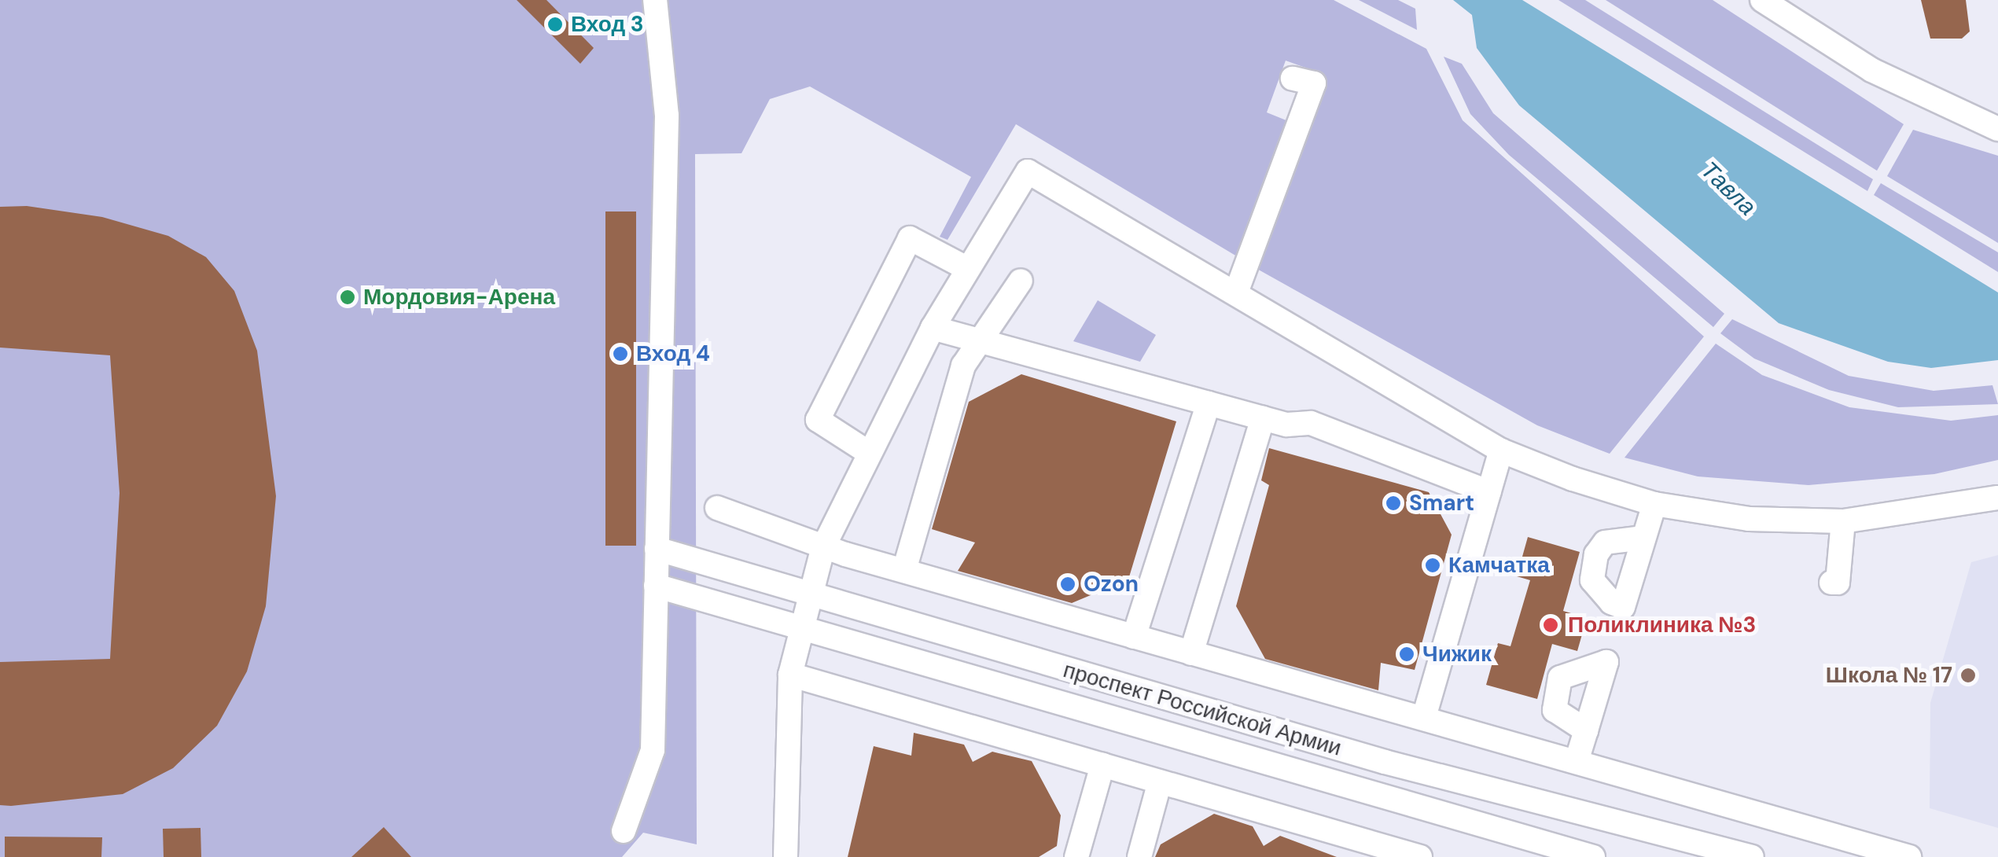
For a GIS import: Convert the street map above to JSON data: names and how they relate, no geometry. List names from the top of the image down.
{
  "streets": {
    "street": ["проспект Российской Армии"]
  },
  "water": ["Тавла"],
  "places": [
    "Вход 3",
    "Мордовия-Арена",
    "Вход 4",
    "Smart",
    "Камчатка",
    "Ozon",
    "Поликлиника №3",
    "Чижик",
    "Школа № 17"
  ]
}
